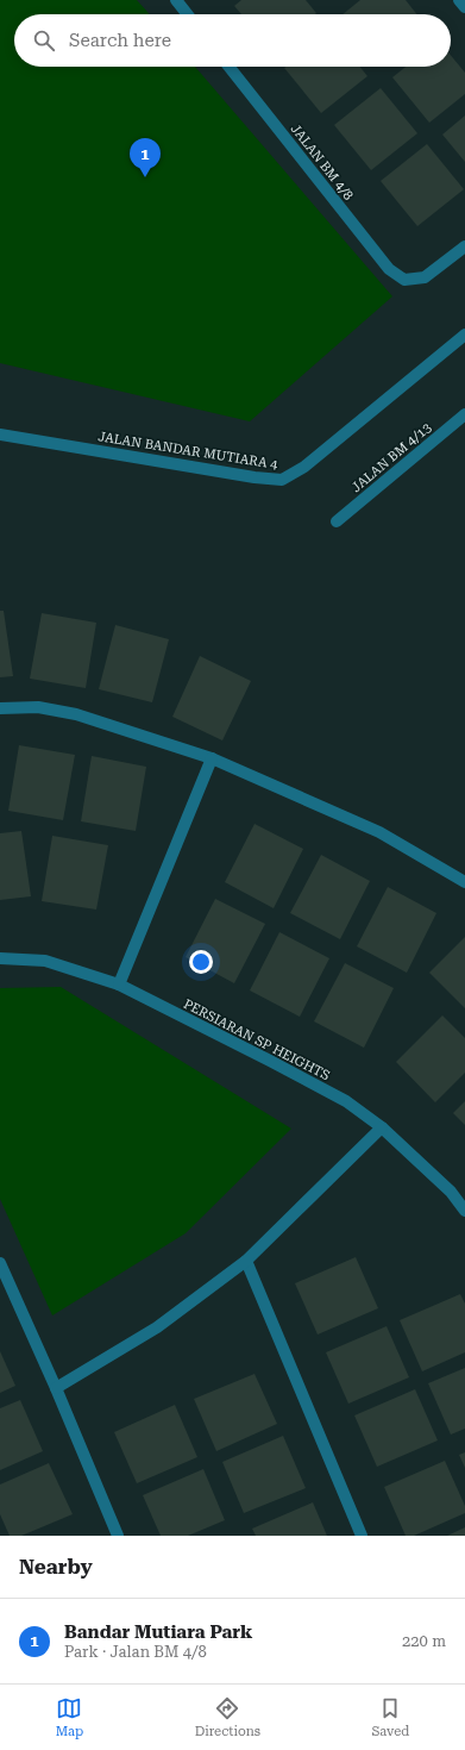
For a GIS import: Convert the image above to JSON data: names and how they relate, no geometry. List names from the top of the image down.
{
  "streets": {
    "street": [
      "JALAN BM 4/8",
      "JALAN BANDAR MUTIARA 4",
      "JALAN BM 4/13",
      "PERSIARAN SP HEIGHTS"
    ]
  },
  "page": {
    "search": "Search here",
    "pins": "1",
    "heading": "Nearby",
    "list": [
      {
        "mark": "1",
        "name": "Bandar Mutiara Park",
        "note": "Park · Jalan BM 4/8",
        "value": "220 m"
      }
    ],
    "nav": ["Map", "Directions", "Saved"]
  }
}
